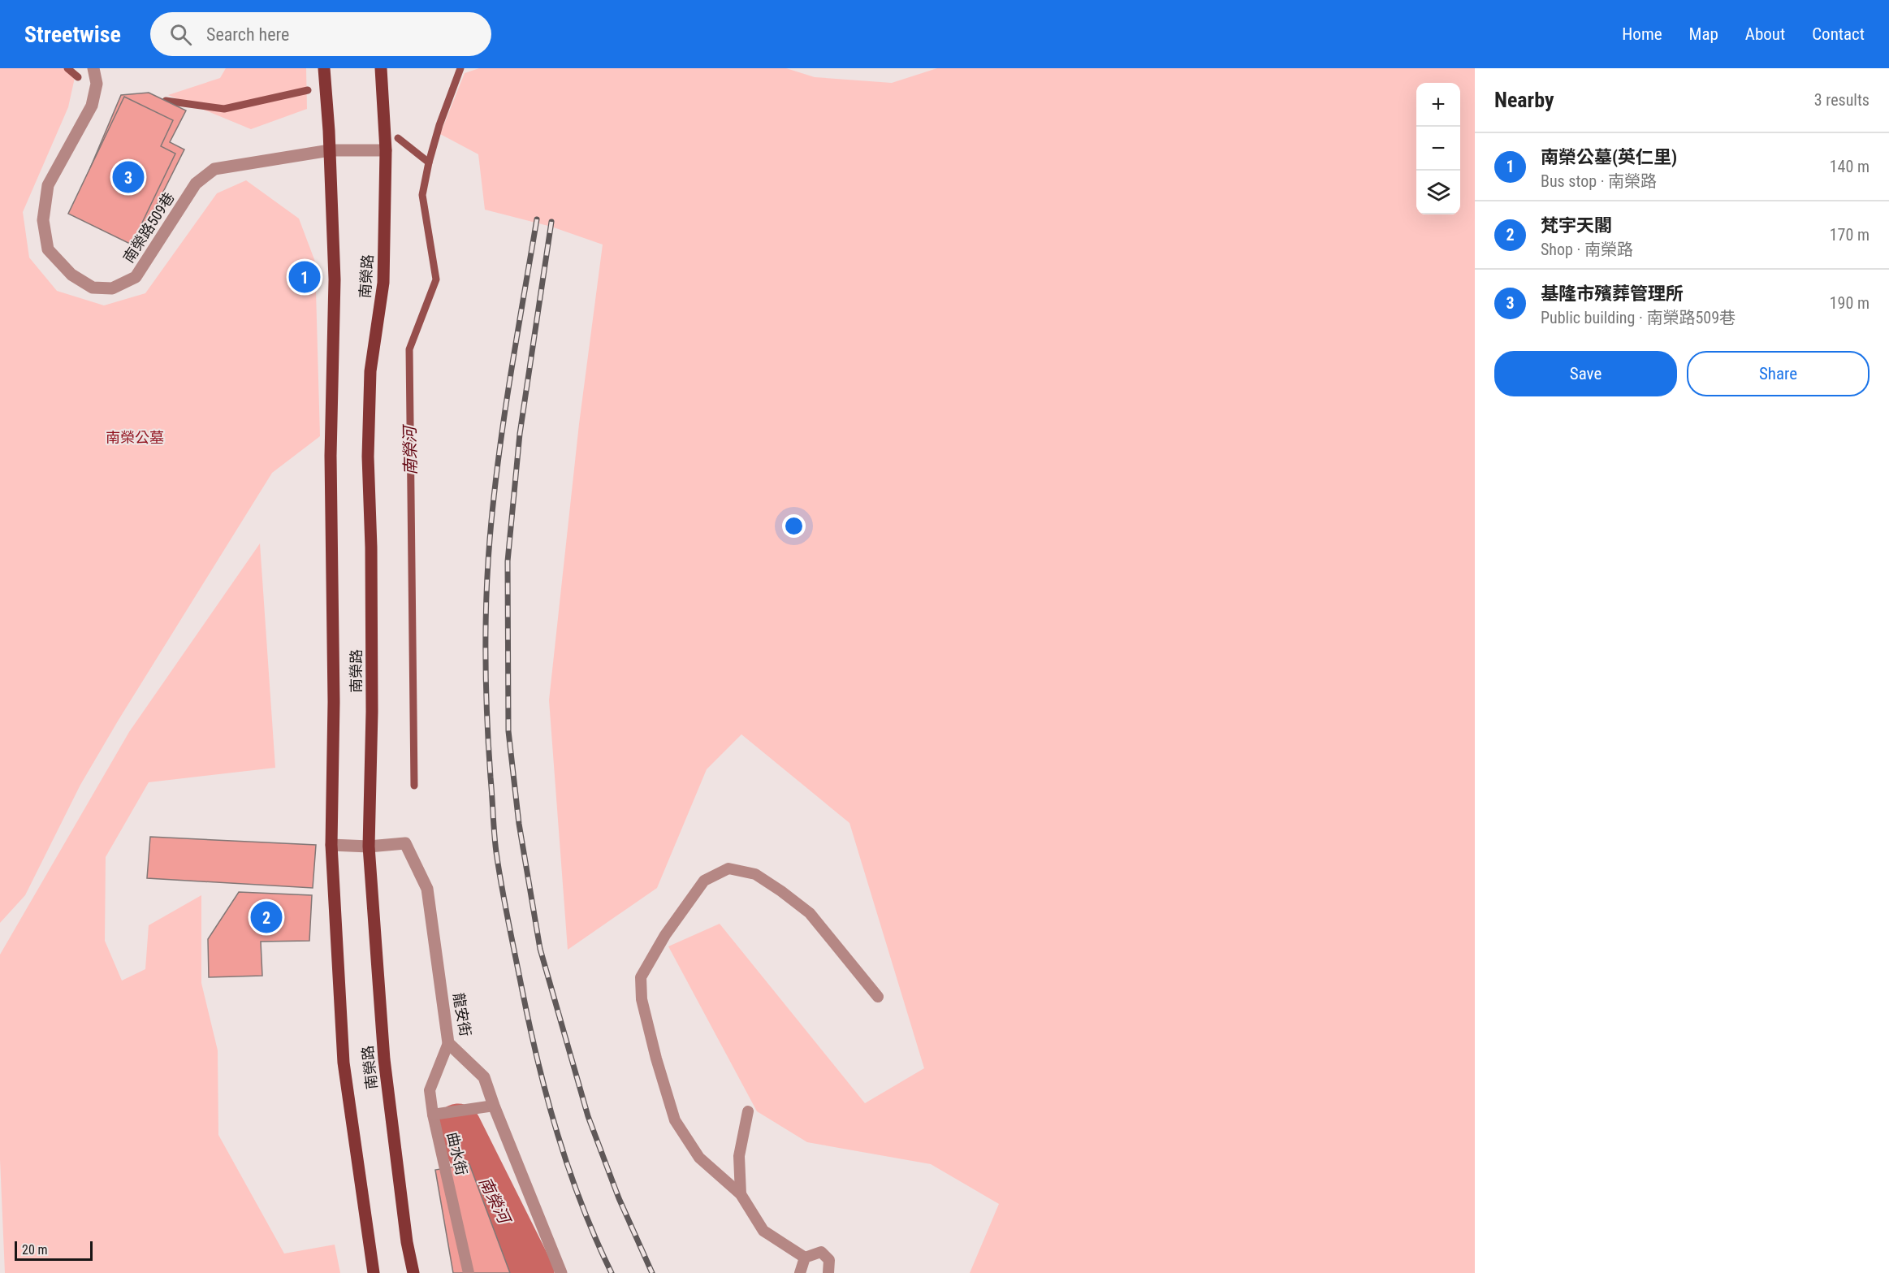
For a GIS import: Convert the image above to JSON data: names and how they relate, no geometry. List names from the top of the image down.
{
  "streets": {
    "main road": ["南榮路"],
    "street": ["南榮路509巷", "龍安街"],
    "lane": ["曲水街"]
  },
  "crossings": [
    ["南榮路509巷", "南榮路"],
    ["南榮路", "龍安街"],
    ["龍安街", "曲水街"]
  ],
  "water": ["南榮河"],
  "parks": ["南榮公墓"],
  "scale_bar": "20 m",
  "page": {
    "header": "Streetwise",
    "search": "Search here",
    "nav": [
      "Home",
      "Map",
      "About",
      "Contact"
    ],
    "heading": ["Nearby", "3 results"],
    "map_buttons": ["+", "−"],
    "list": [
      {
        "mark": "1",
        "name": "南榮公墓(英仁里)",
        "note": "Bus stop · 南榮路",
        "value": "140 m"
      },
      {
        "mark": "2",
        "name": "梵宇天閣",
        "note": "Shop · 南榮路",
        "value": "170 m"
      },
      {
        "mark": "3",
        "name": "基隆市殯葬管理所",
        "note": "Public building · 南榮路509巷",
        "value": "190 m"
      }
    ],
    "pins": ["3", "1", "2"],
    "buttons": ["Save", "Share"],
    "scale": "20 m"
  }
}
